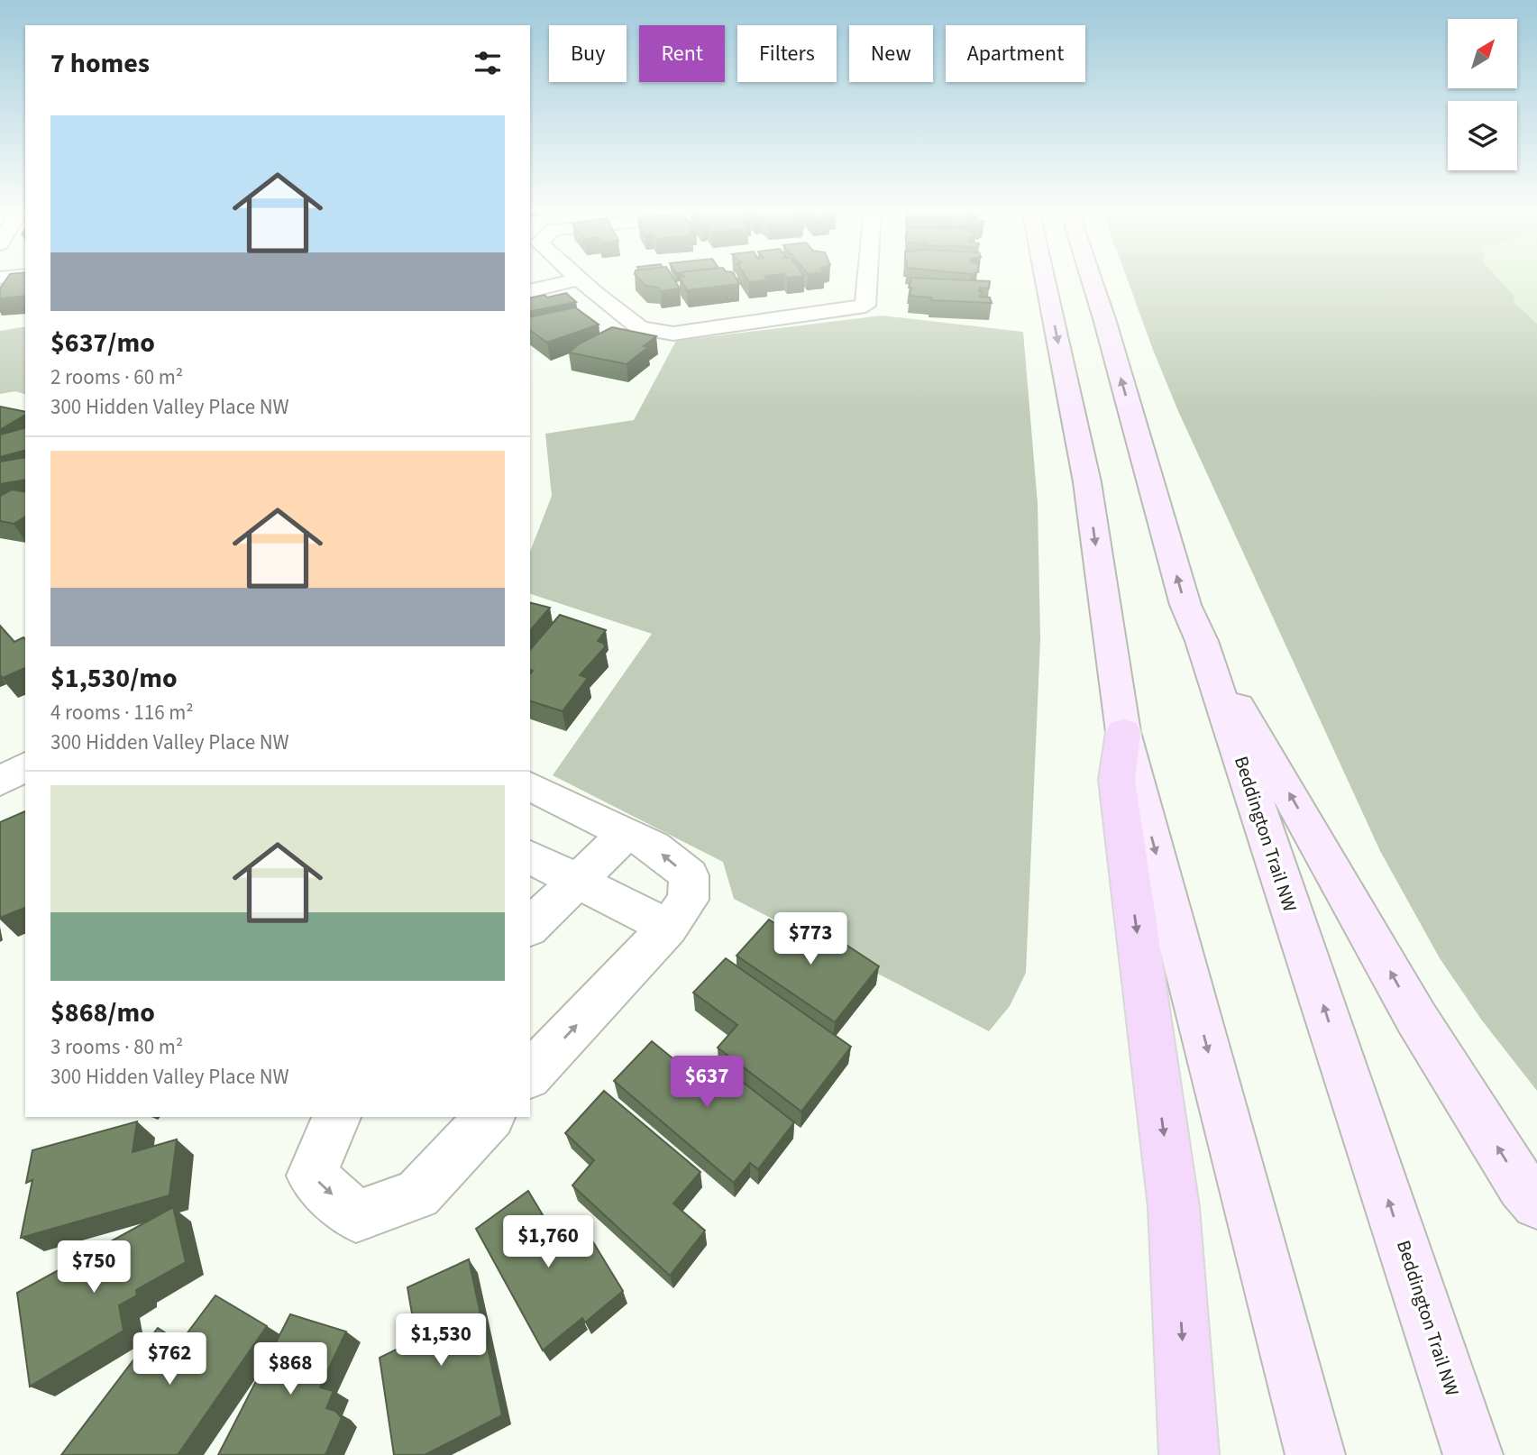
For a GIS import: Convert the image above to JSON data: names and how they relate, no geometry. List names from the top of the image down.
{
  "streets": {
    "main road": ["Beddington Trail NW"]
  },
  "north": "top right",
  "page": {
    "chip": [
      "Buy",
      "Rent",
      "Filters",
      "New",
      "Apartment"
    ],
    "heading": "7 homes",
    "list": [
      {
        "name": "$637/mo",
        "note": "2 rooms · 60 m² · 300 Hidden Valley Place NW"
      },
      {
        "name": "$1,530/mo",
        "note": "4 rooms · 116 m² · 300 Hidden Valley Place NW"
      },
      {
        "name": "$868/mo",
        "note": "3 rooms · 80 m² · 300 Hidden Valley Place NW"
      }
    ],
    "price": [
      "$773",
      "$637",
      "$1,760",
      "$750",
      "$1,530",
      "$762",
      "$868"
    ]
  }
}
